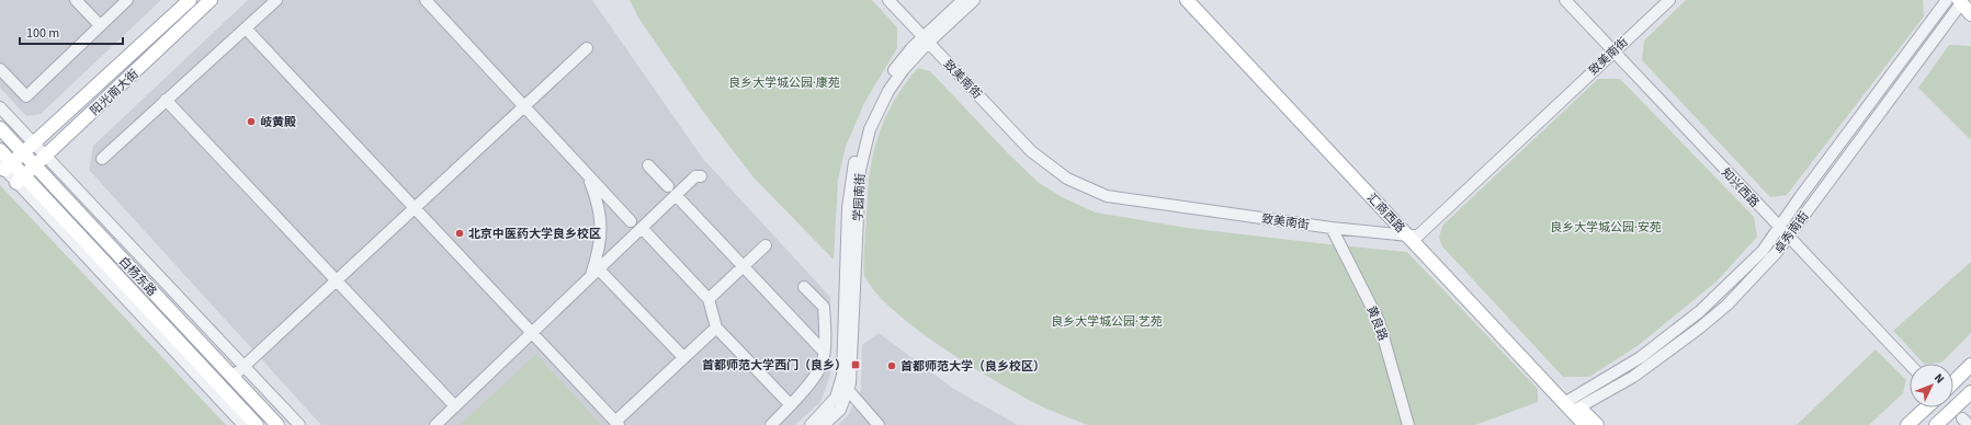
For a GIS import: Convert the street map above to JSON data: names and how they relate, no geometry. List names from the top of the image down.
{
  "streets": {
    "main road": ["阳光南大街", "汇商西路", "白杨东路"],
    "street": [
      "致美南街",
      "知兴西路",
      "学园南街",
      "卓秀南街",
      "黄良路"
    ]
  },
  "crossings": [
    ["致美南街", "知兴西路"],
    ["致美南街", "学园南街"],
    ["致美南街", "汇商西路"],
    ["致美南街", "黄良路"],
    ["阳光南大街", "白杨东路"],
    ["知兴西路", "卓秀南街"],
    ["汇商西路", "卓秀南街"]
  ],
  "parks": ["良乡大学城公园·康苑", "良乡大学城公园·安苑", "良乡大学城公园·艺苑"],
  "places": {
    "other": ["岐黄殿", "北京中医药大学良乡校区", "首都师范大学（良乡校区）"],
    "transit": ["首都师范大学西门（良乡）"]
  },
  "scale_bar": "100 m",
  "north": "top right"
}
